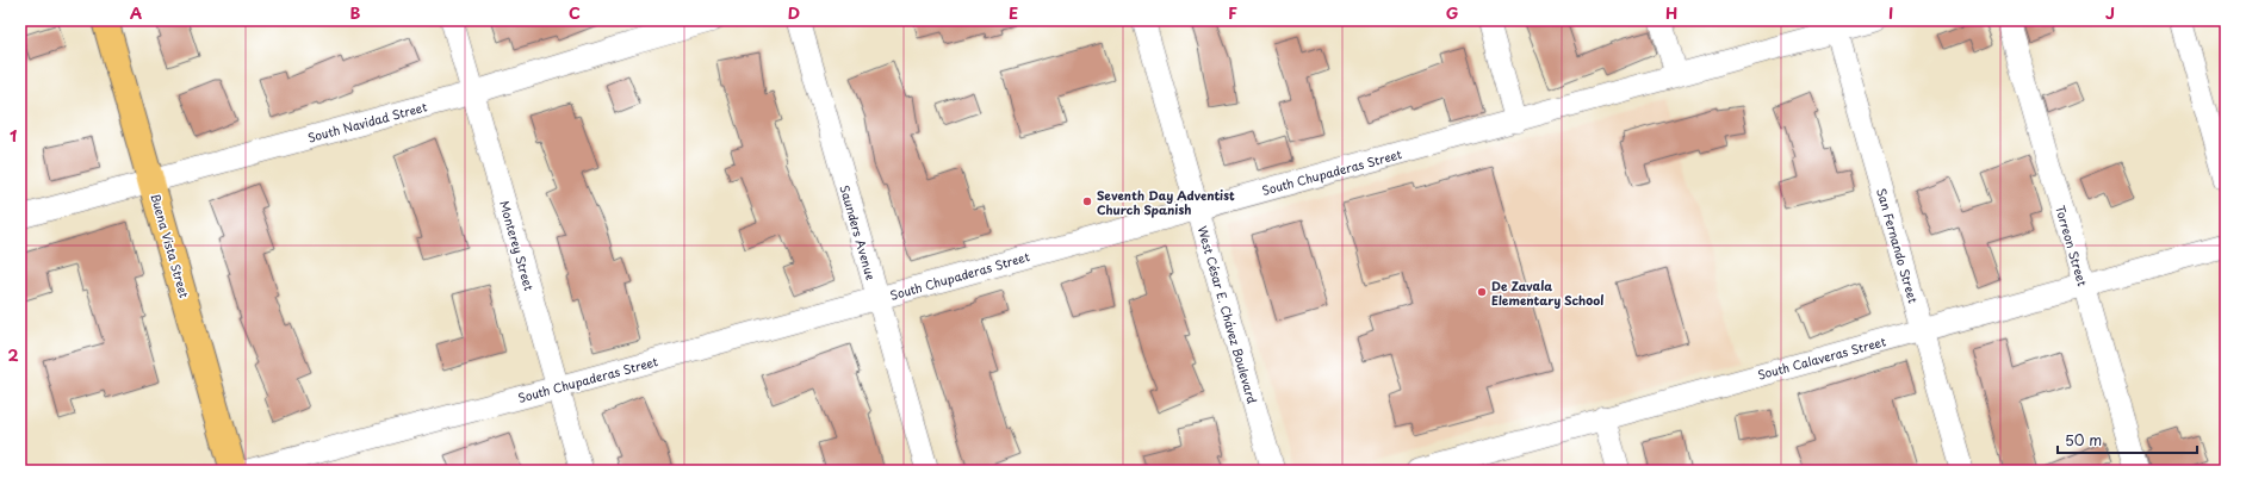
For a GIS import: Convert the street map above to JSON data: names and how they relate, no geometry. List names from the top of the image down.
{
  "streets": {
    "main road": ["Buena Vista Street"],
    "street": [
      "South Navidad Street",
      "South Chupaderas Street",
      "Saunders Avenue",
      "Monterey Street",
      "San Fernando Street",
      "Torreon Street",
      "West César E. Chávez Boulevard",
      "South Calaveras Street"
    ]
  },
  "crossings": [
    ["South Navidad Street", "Buena Vista Street"],
    ["South Navidad Street", "Monterey Street"],
    ["South Chupaderas Street", "Saunders Avenue"],
    ["South Chupaderas Street", "Monterey Street"],
    ["South Chupaderas Street", "San Fernando Street"],
    ["South Chupaderas Street", "West César E. Chávez Boulevard"],
    ["San Fernando Street", "South Calaveras Street"],
    ["Torreon Street", "South Calaveras Street"]
  ],
  "places": ["Seventh Day Adventist Church Spanish", "De Zavala Elementary School"],
  "scale_bar": "50 m",
  "grid": {
    "columns": [
      "A",
      "B",
      "C",
      "D",
      "E",
      "F",
      "G",
      "H",
      "I",
      "J"
    ],
    "rows": ["1", "2"]
  }
}
